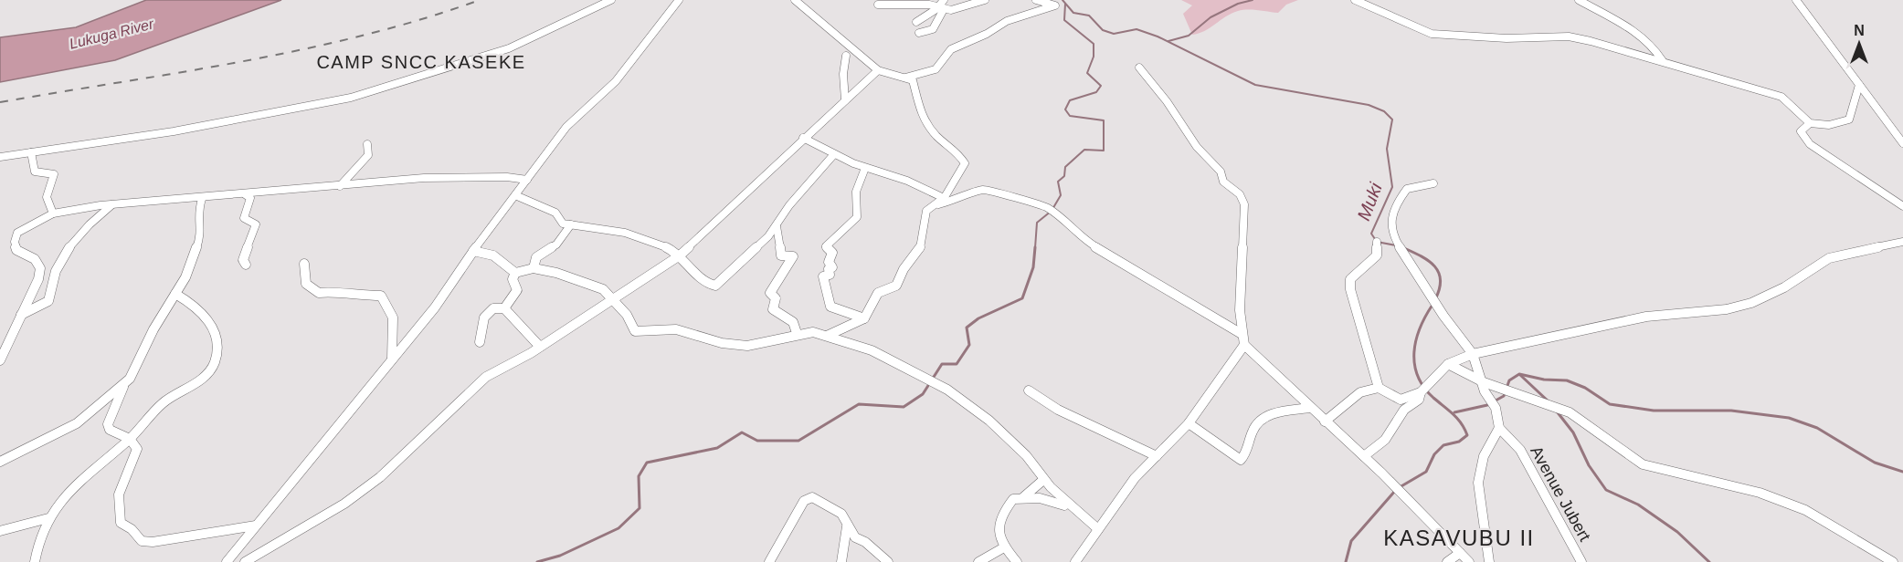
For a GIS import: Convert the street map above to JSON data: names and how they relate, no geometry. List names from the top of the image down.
{
  "streets": {
    "street": ["Avenue Jubert"]
  },
  "districts": ["CAMP SNCC KASEKE", "KASAVUBU II"],
  "water": ["Lukuga River", "Muki"],
  "north": "top"
}
